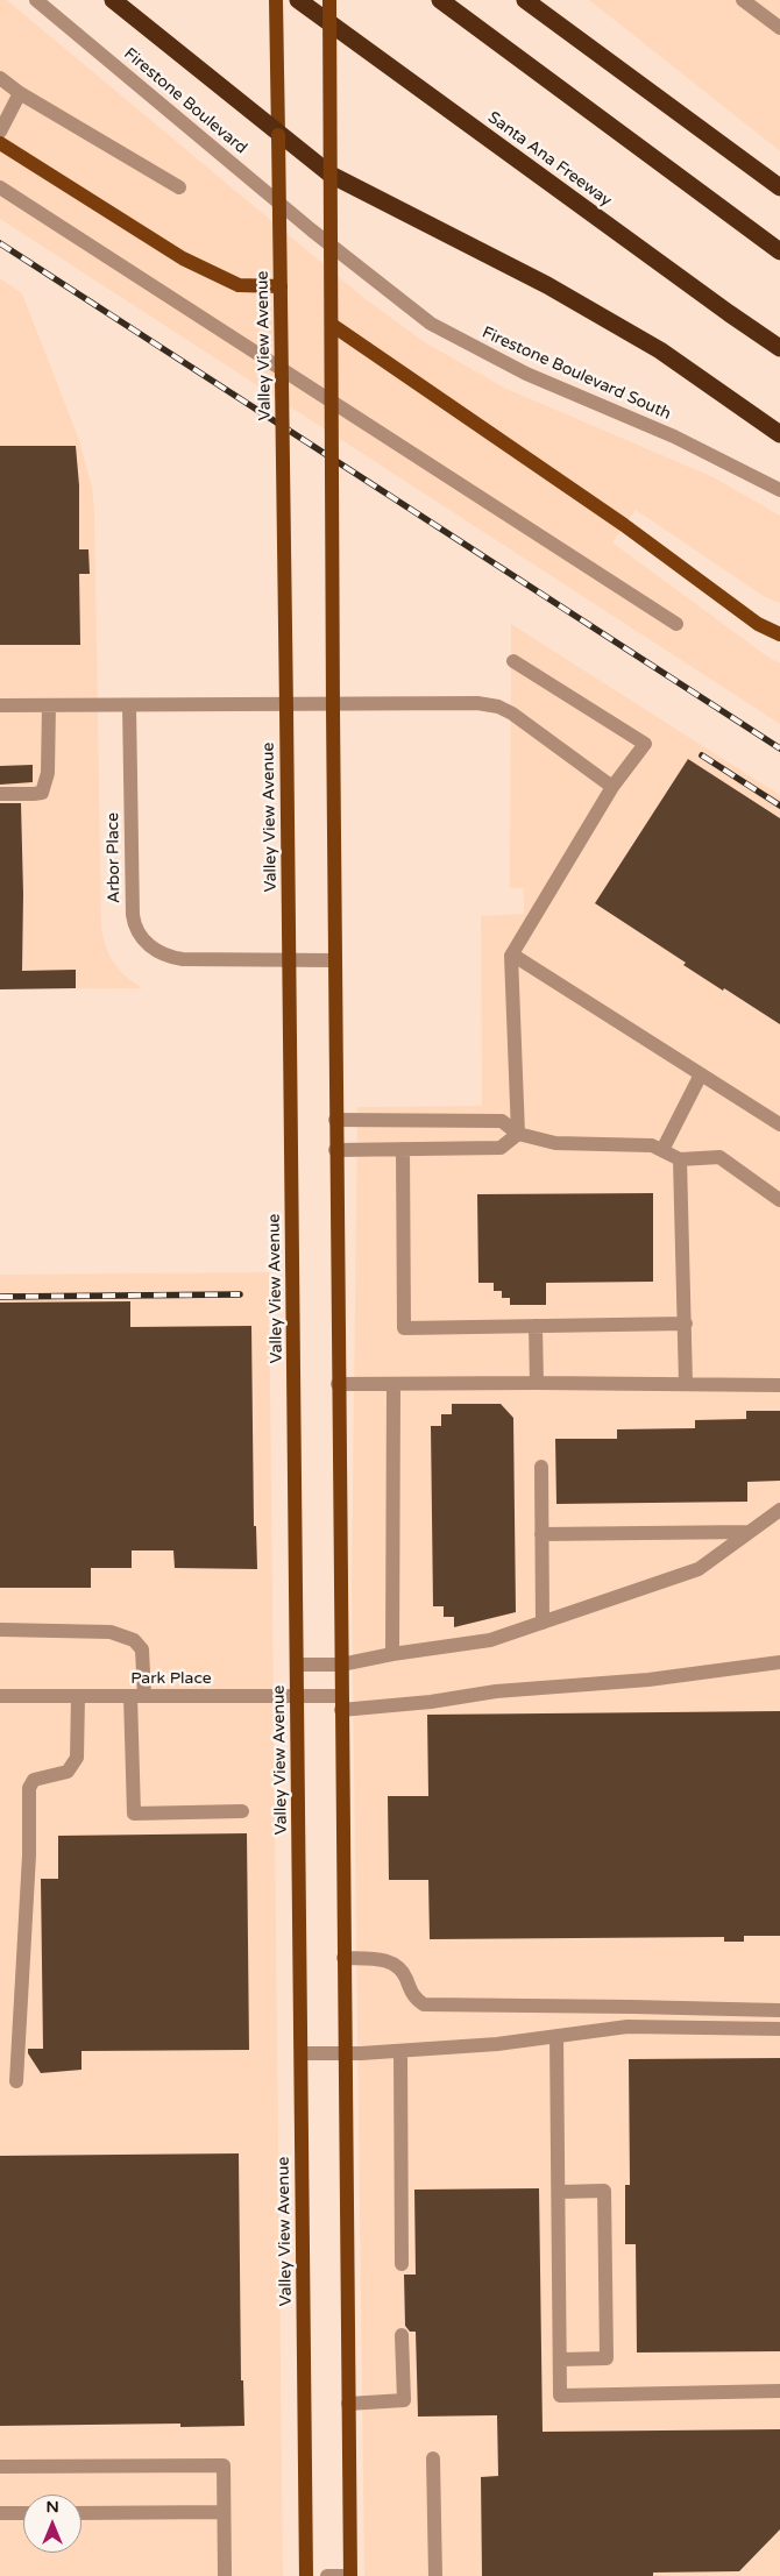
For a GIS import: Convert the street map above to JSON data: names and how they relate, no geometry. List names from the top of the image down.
{
  "streets": {
    "highway": ["Santa Ana Freeway"],
    "main road": ["Valley View Avenue"],
    "street": [
      "Firestone Boulevard",
      "Firestone Boulevard South",
      "Arbor Place",
      "Park Place"
    ]
  },
  "crossings": [
    ["Firestone Boulevard", "Firestone Boulevard South"],
    ["Valley View Avenue", "Arbor Place"],
    ["Valley View Avenue", "Park Place"]
  ],
  "north": "top"
}
